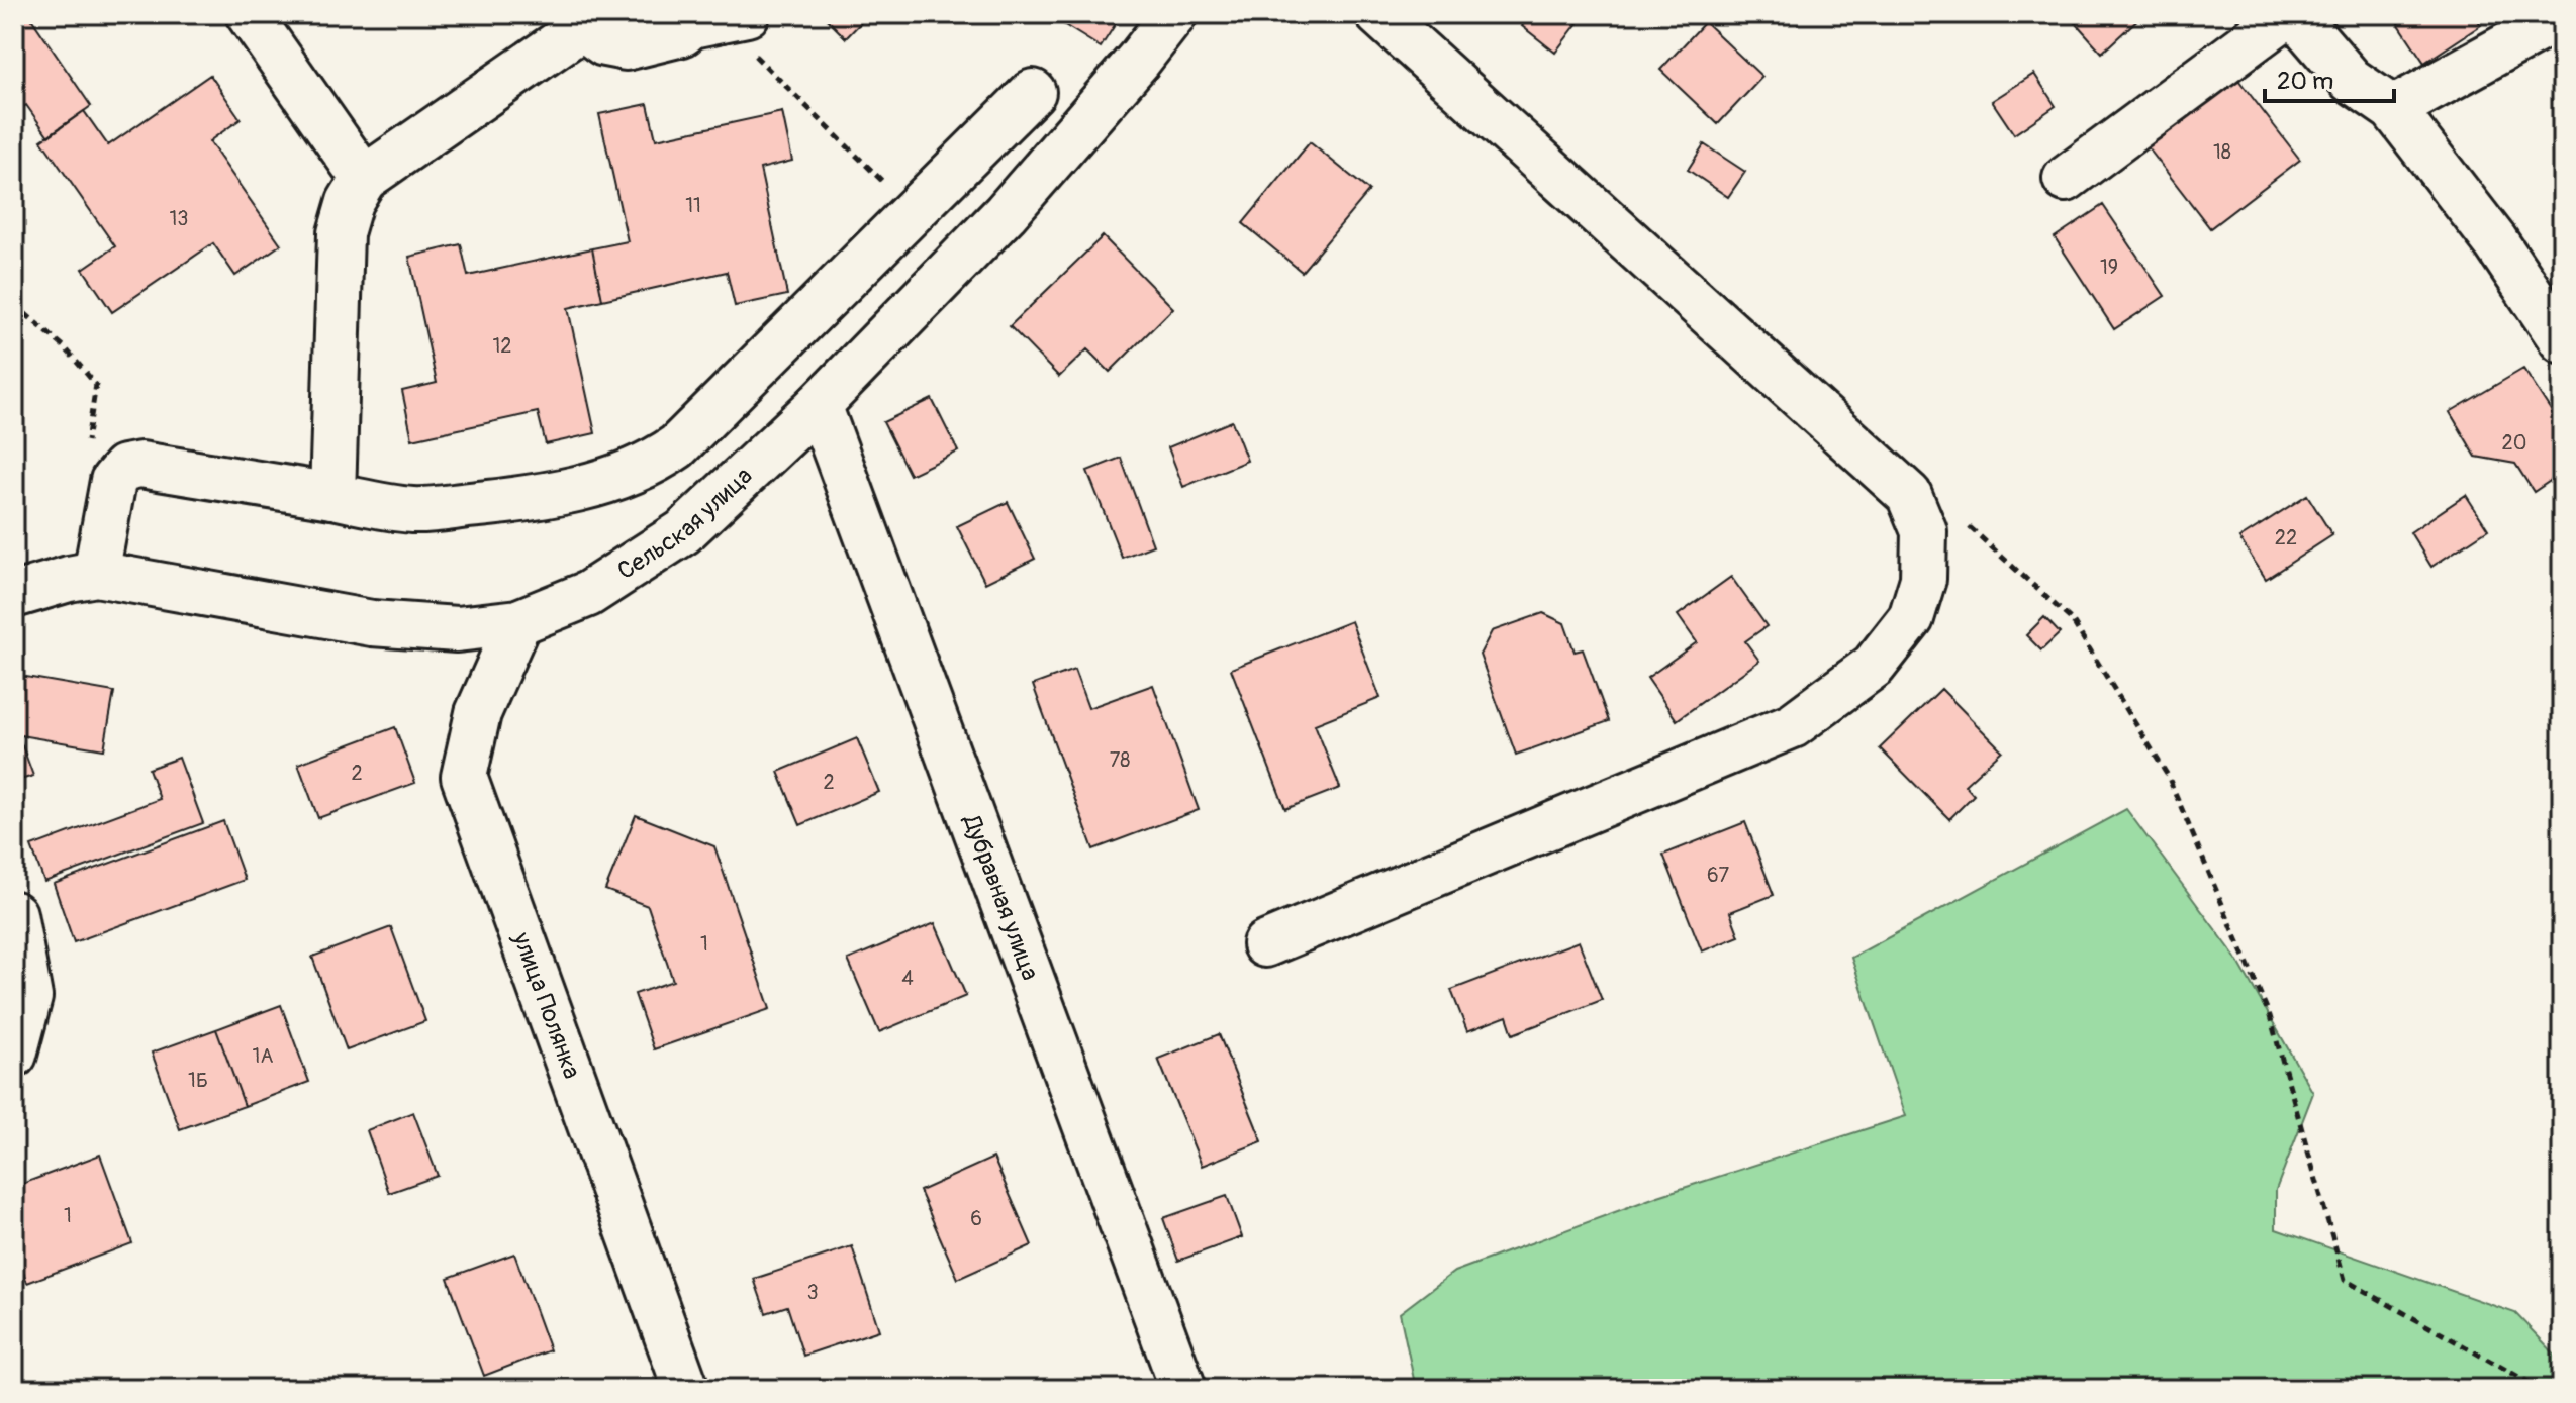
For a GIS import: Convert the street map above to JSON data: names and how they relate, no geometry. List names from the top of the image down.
{
  "streets": {
    "street": ["Сельская улица", "Дубравная улица", "улица Полянка"]
  },
  "crossings": [
    ["Сельская улица", "Дубравная улица"],
    ["Сельская улица", "улица Полянка"]
  ],
  "house_numbers": [
    "18",
    "11",
    "13",
    "19",
    "12",
    "20",
    "22",
    "78",
    "2",
    "2",
    "67",
    "1",
    "4",
    "1А",
    "1Б",
    "1",
    "6",
    "3"
  ],
  "scale_bar": "20 m"
}
